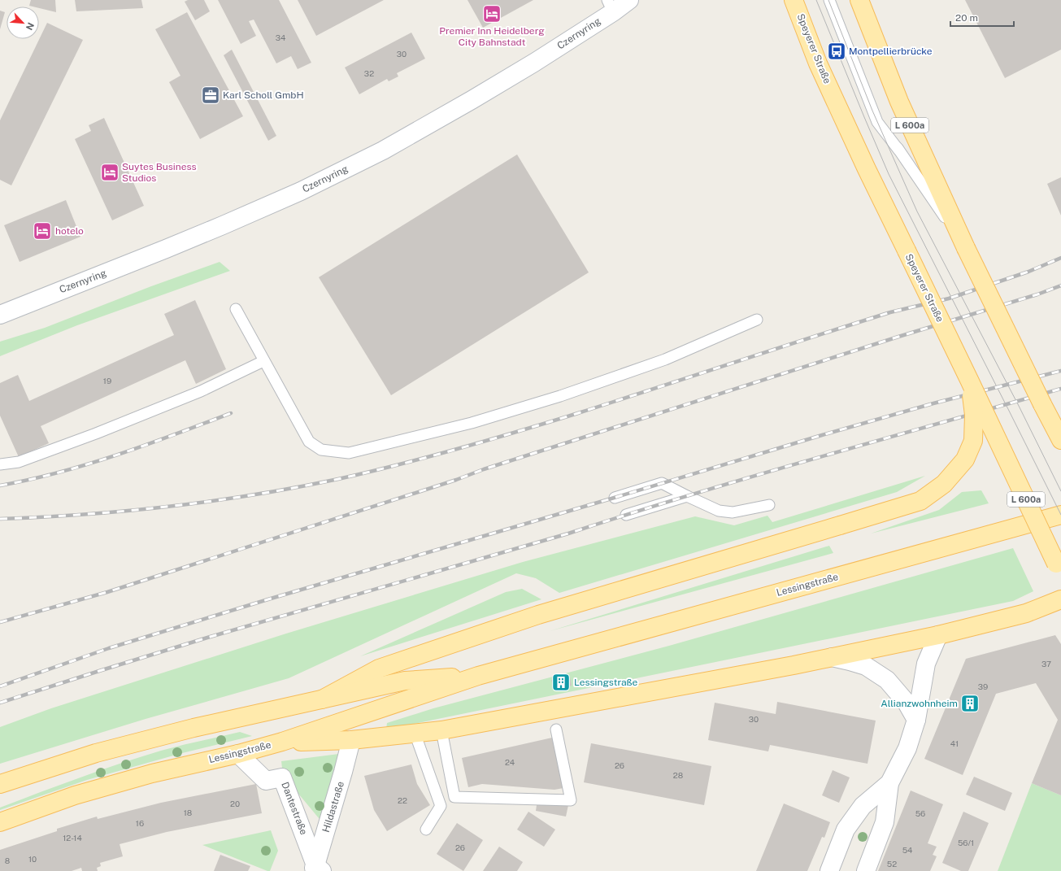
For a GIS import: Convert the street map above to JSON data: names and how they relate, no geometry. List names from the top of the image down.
{
  "streets": {
    "main road": ["Speyerer Straße", "L 600a", "Lessingstraße"],
    "street": ["Czernyring", "Hildastraße", "Dantestraße"]
  },
  "crossings": [
    ["Lessingstraße", "Dantestraße"],
    ["Hildastraße", "Dantestraße"]
  ],
  "places": {
    "hotel": ["Premier Inn Heidelberg City Bahnstadt", "Suytes Business Studios", "hotelo"],
    "bus stop": ["Montpellierbrücke"],
    "office": ["Karl Scholl GmbH"],
    "building": ["Lessingstraße", "Allianzwohnheim"]
  },
  "house_numbers": [
    "34",
    "30",
    "32",
    "19",
    "37",
    "39",
    "30",
    "41",
    "24",
    "26",
    "28",
    "22",
    "20",
    "18",
    "56",
    "16",
    "12-14",
    "56/1",
    "26",
    "54",
    "10",
    "8",
    "52"
  ],
  "scale_bar": "20 m",
  "north": "bottom right"
}
